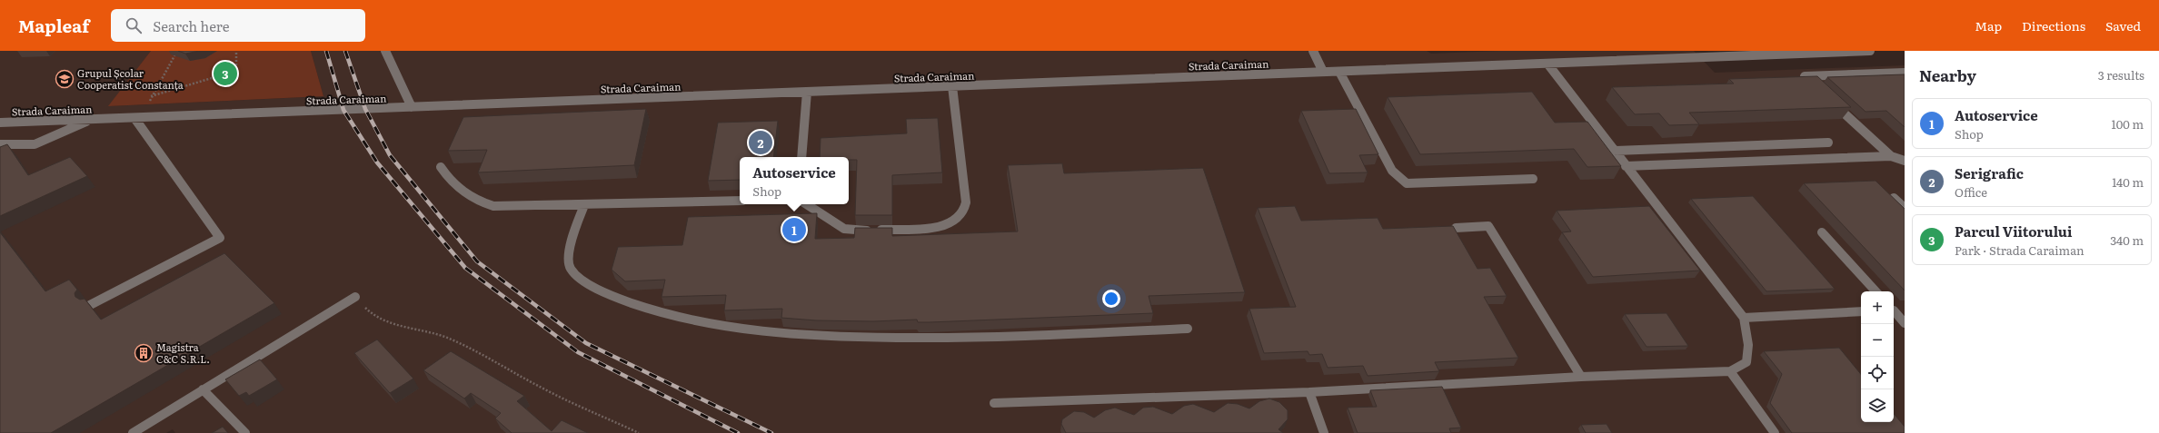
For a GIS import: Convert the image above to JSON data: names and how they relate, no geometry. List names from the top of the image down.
{
  "streets": {
    "street": ["Strada Caraiman"]
  },
  "places": {
    "school or university": ["Grupul Școlar Cooperatist Constanța"],
    "building": ["Magistra C&C S.R.L."]
  },
  "page": {
    "header": "Mapleaf",
    "search": "Search here",
    "nav": ["Map", "Directions", "Saved"],
    "heading": ["Nearby", "3 results"],
    "pins": ["3", "2", "1"],
    "list": [
      {
        "mark": "1",
        "name": "Autoservice",
        "note": "Shop",
        "value": "100 m"
      },
      {
        "mark": "2",
        "name": "Serigrafic",
        "note": "Office",
        "value": "140 m"
      },
      {
        "mark": "3",
        "name": "Parcul Viitorului",
        "note": "Park · Strada Caraiman",
        "value": "340 m"
      }
    ],
    "popup": ["Autoservice", "Shop"],
    "map_buttons": ["+", "−"]
  }
}
